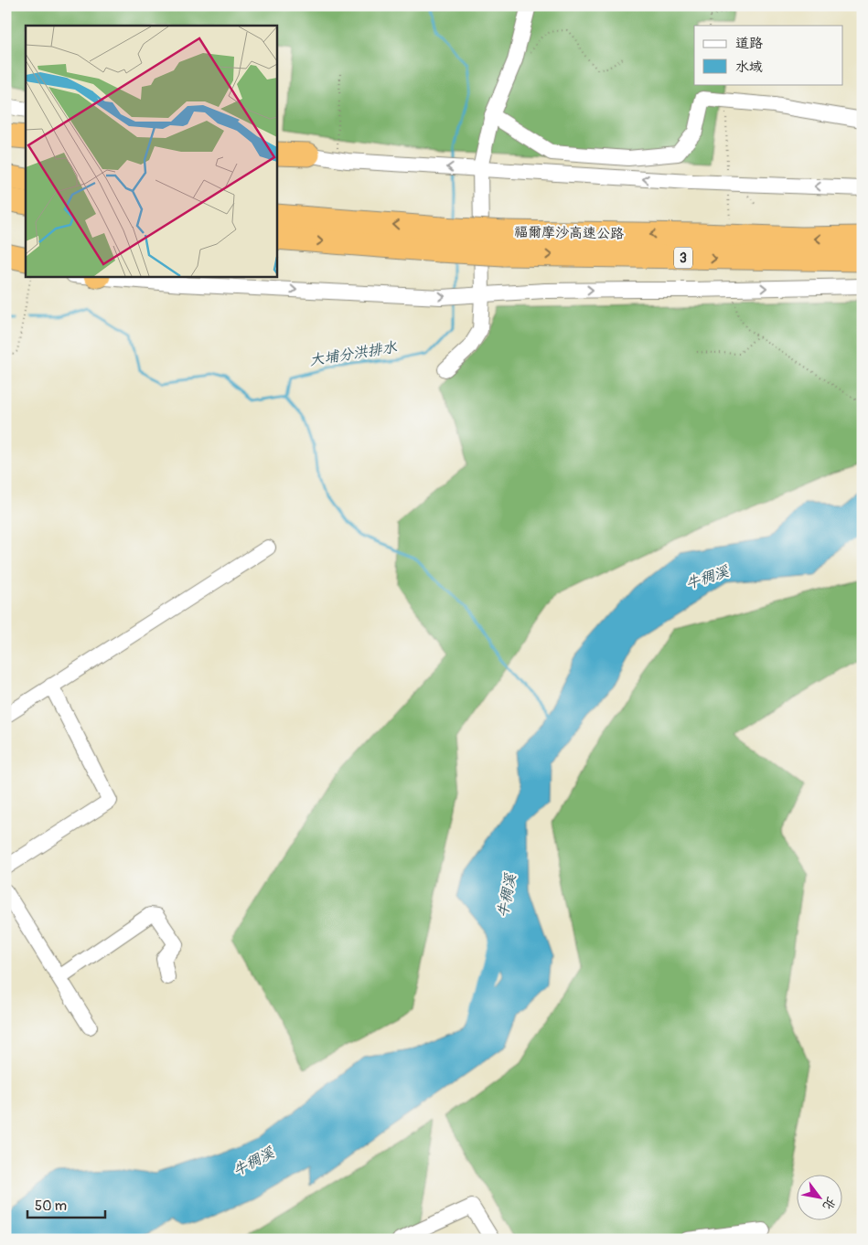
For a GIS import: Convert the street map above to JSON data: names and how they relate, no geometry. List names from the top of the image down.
{
  "streets": {
    "highway": ["福爾摩沙高速公路", "3"]
  },
  "water": ["大埔分洪排水", "牛稠溪"],
  "legend": ["道路", "水域"],
  "scale_bar": "50 m",
  "north": "bottom right"
}
